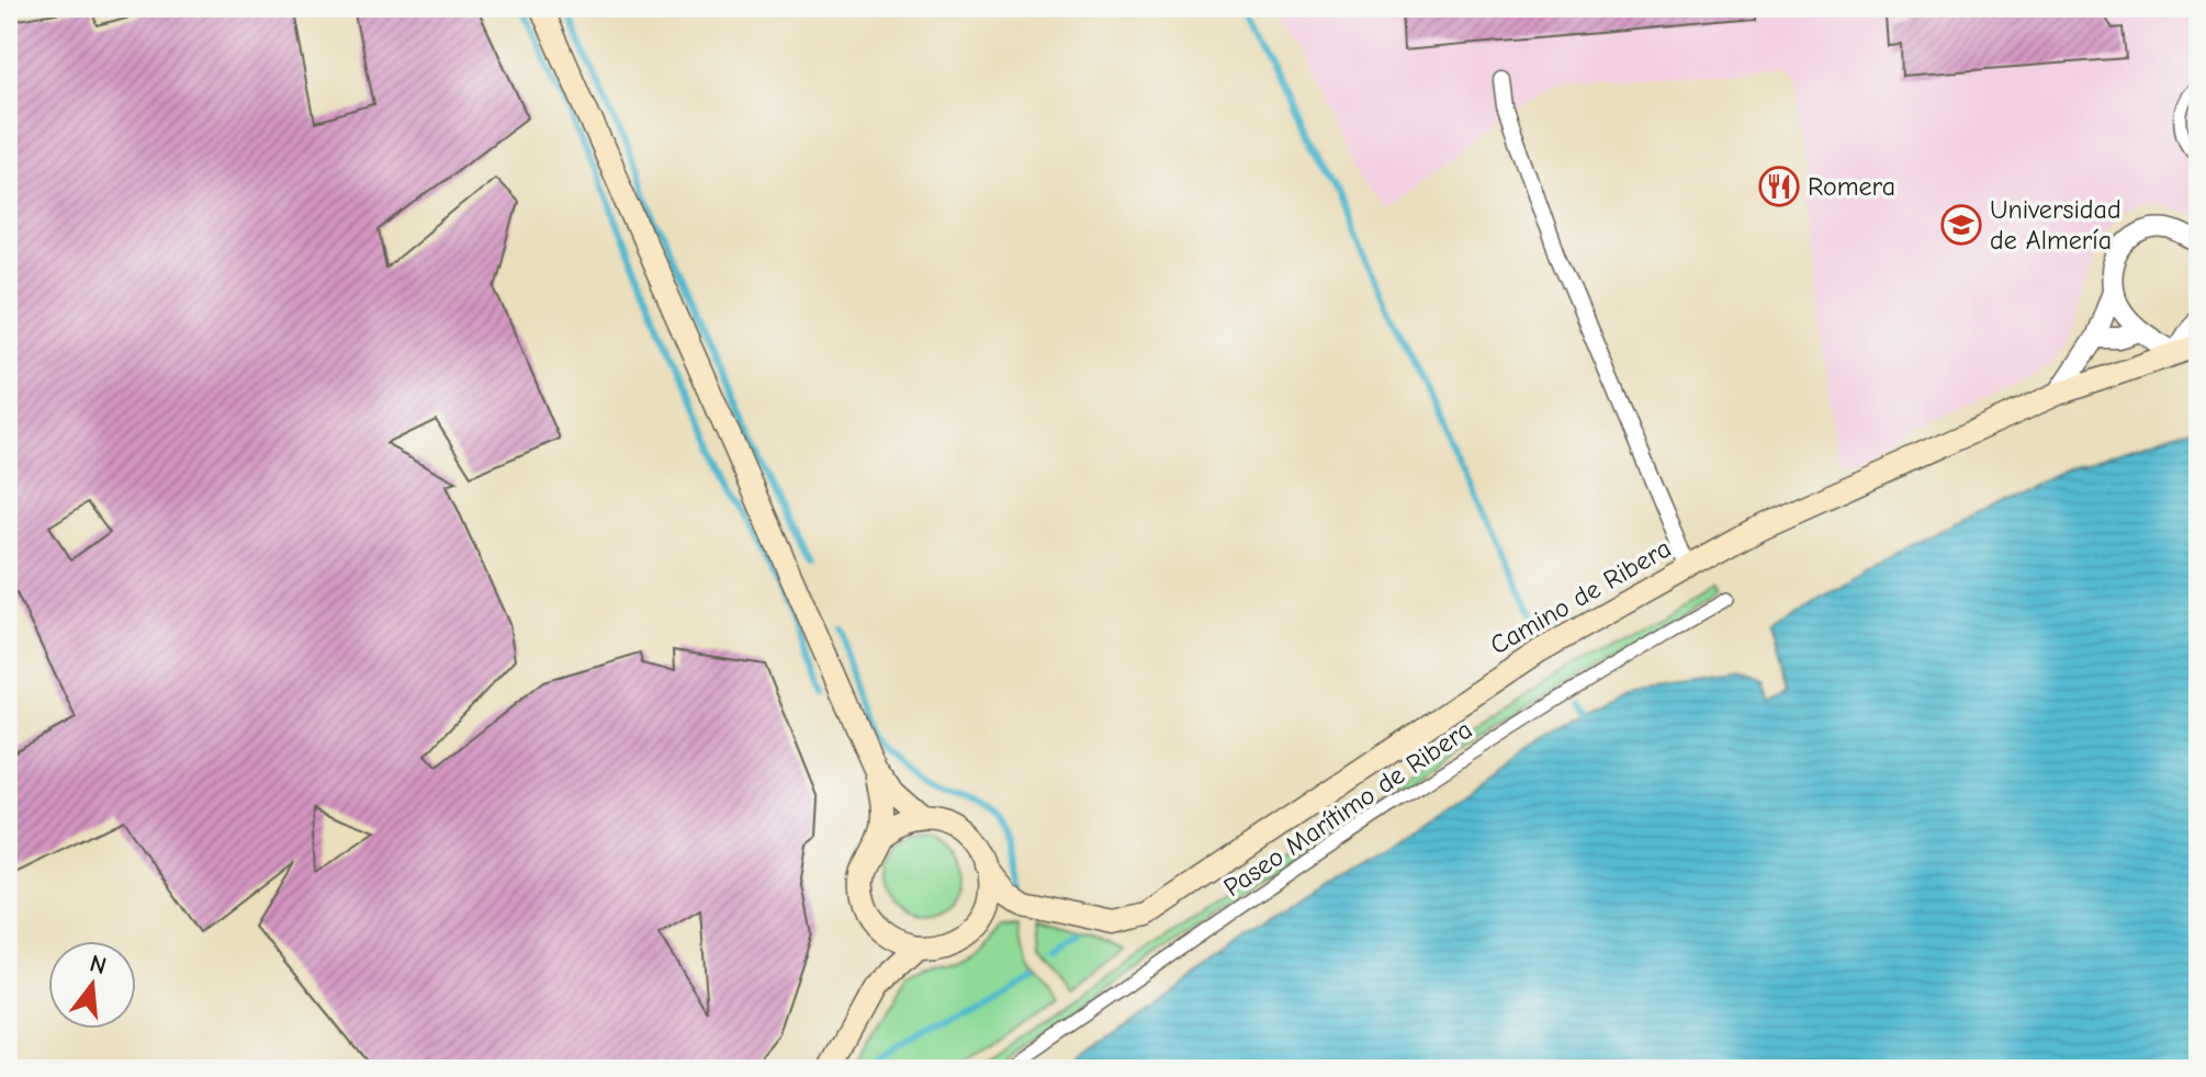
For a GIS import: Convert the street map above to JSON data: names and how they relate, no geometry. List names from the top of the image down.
{
  "streets": {
    "main road": ["Camino de Ribera"],
    "street": ["Paseo Marítimo de Ribera"]
  },
  "places": {
    "restaurant": ["Romera"],
    "school or university": ["Universidad de Almería"]
  },
  "north": "top"
}
